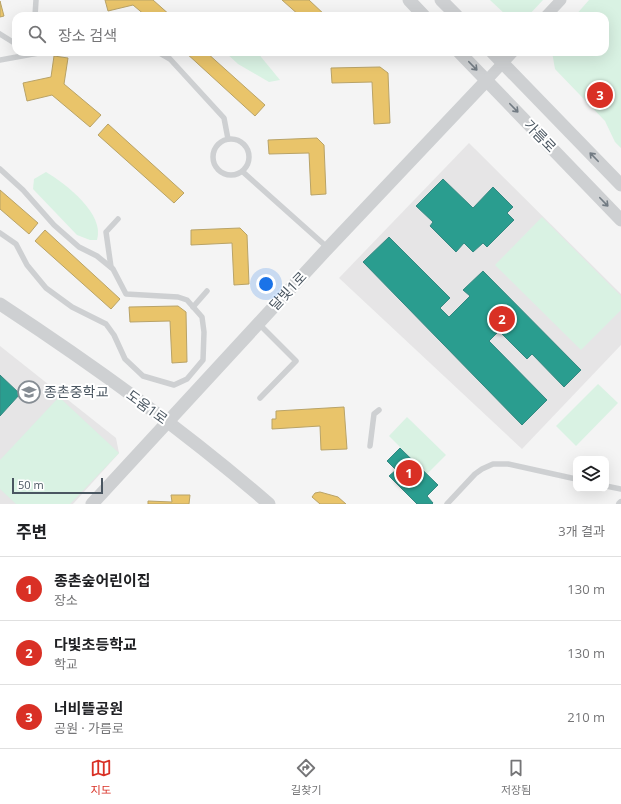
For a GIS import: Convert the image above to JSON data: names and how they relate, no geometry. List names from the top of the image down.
{
  "streets": {
    "street": ["가름로", "달빛1로", "도움1로"]
  },
  "crossings": [
    ["가름로", "달빛1로"],
    ["달빛1로", "도움1로"]
  ],
  "places": {
    "school or university": ["종촌중학교"]
  },
  "scale_bar": "50 m",
  "page": {
    "search": "장소 검색",
    "pins": ["3", "2", "1"],
    "scale": "50 m",
    "heading": ["주변", "3개 결과"],
    "list": [
      {
        "mark": "1",
        "name": "종촌숲어린이집",
        "note": "장소",
        "value": "130 m"
      },
      {
        "mark": "2",
        "name": "다빛초등학교",
        "note": "학교",
        "value": "130 m"
      },
      {
        "mark": "3",
        "name": "너비뜰공원",
        "note": "공원 · 가름로",
        "value": "210 m"
      }
    ],
    "nav": ["지도", "길찾기", "저장됨"]
  }
}
